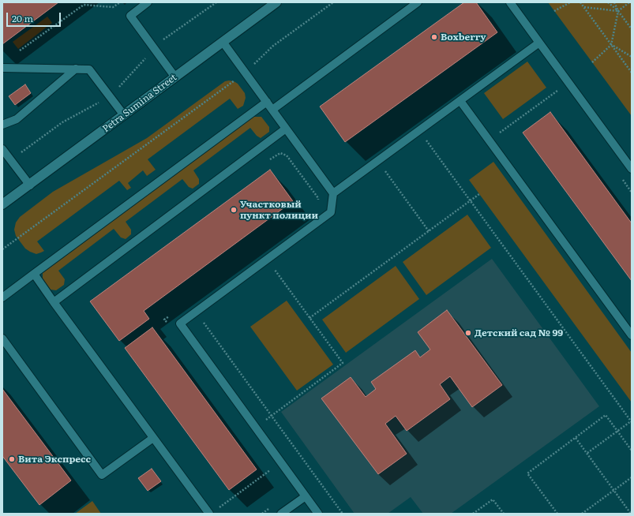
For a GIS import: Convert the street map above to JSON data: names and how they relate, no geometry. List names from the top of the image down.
{
  "streets": {
    "street": ["Petra Sumina Street"]
  },
  "places": [
    "Boxberry",
    "Участковый пункт полиции",
    "Детский сад № 99",
    "Вита Экспресс"
  ],
  "scale_bar": "20 m"
}
